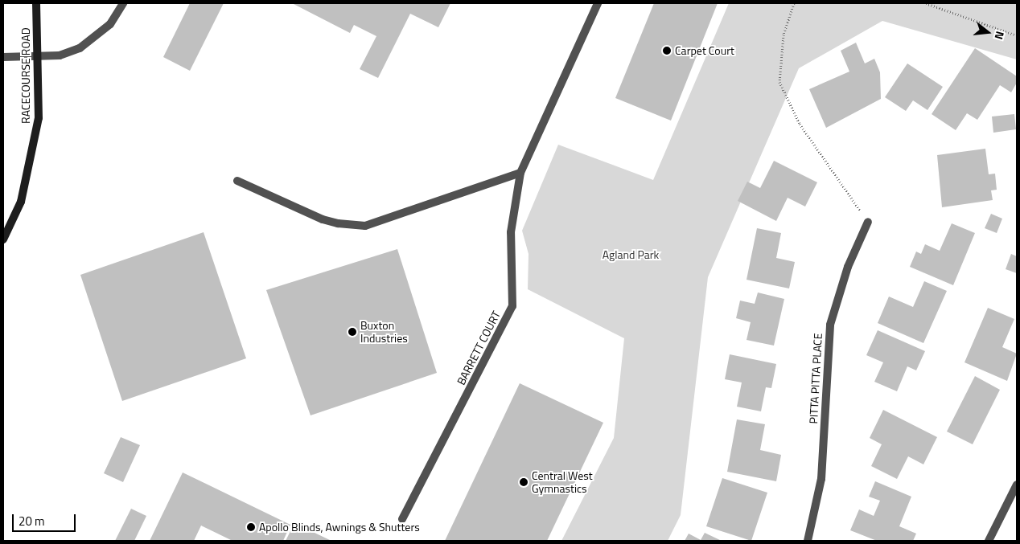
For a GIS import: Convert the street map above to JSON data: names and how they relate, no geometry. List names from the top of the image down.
{
  "streets": {
    "street": ["RACECOURSE ROAD", "BARRETT COURT", "PITTA PITTA PLACE"]
  },
  "parks": ["Agland Park"],
  "places": [
    "Carpet Court",
    "Buxton Industries",
    "Central West Gymnastics",
    "Apollo Blinds, Awnings & Shutters"
  ],
  "scale_bar": "20 m",
  "north": "right"
}
